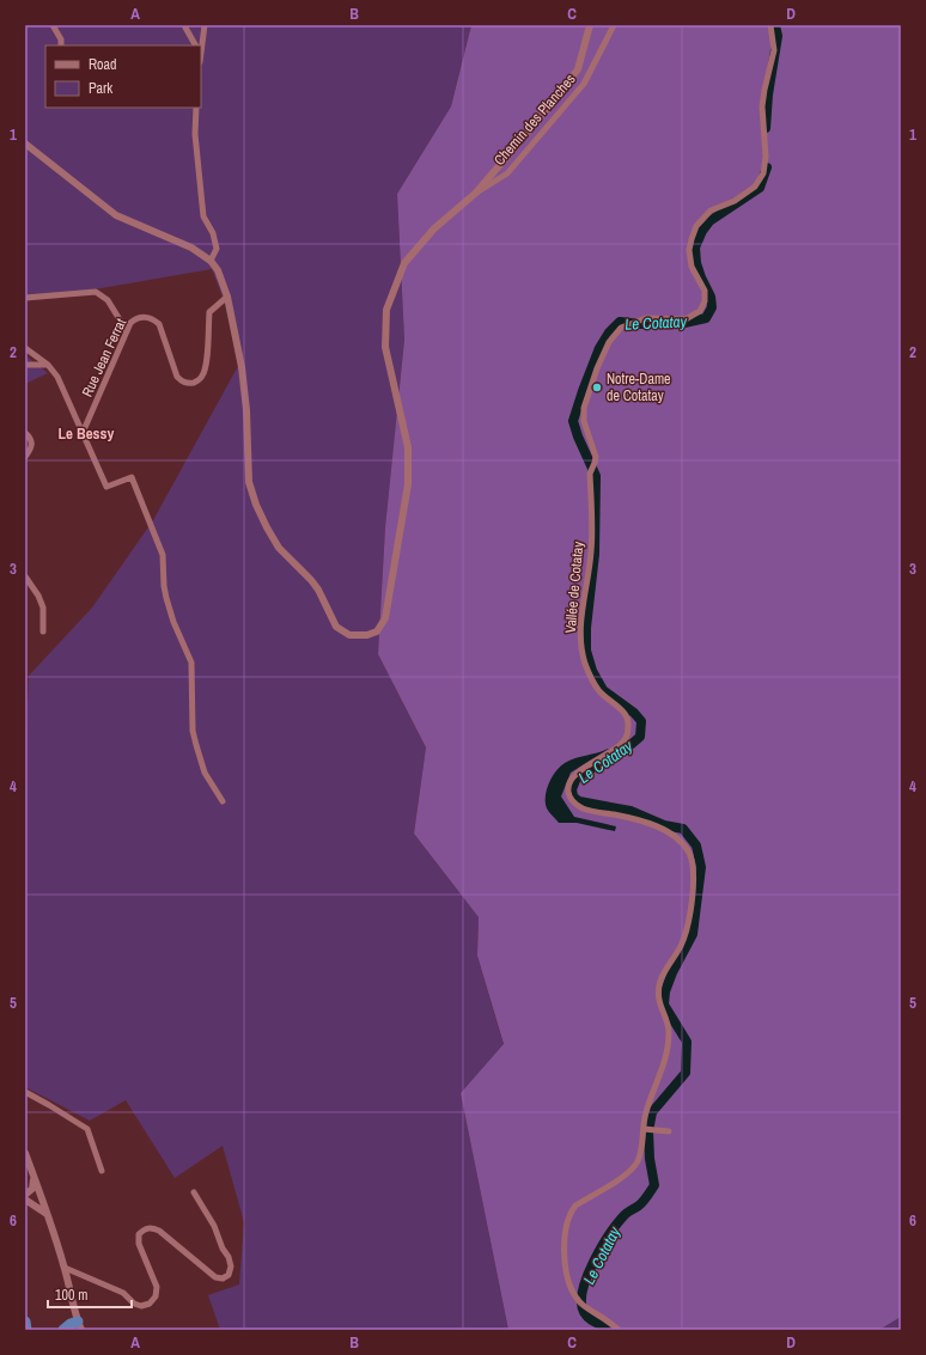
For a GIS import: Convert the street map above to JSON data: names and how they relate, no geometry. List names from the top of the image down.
{
  "streets": {
    "street": ["Chemin des Planches", "Rue Jean Ferrat", "Vallée de Cotatay"]
  },
  "districts": ["Le Bessy"],
  "water": ["Le Cotatay"],
  "places": ["Notre-Dame de Cotatay"],
  "legend": ["Road", "Park"],
  "scale_bar": "100 m",
  "grid": {
    "columns": [
      "A",
      "B",
      "C",
      "D"
    ],
    "rows": [
      "1",
      "2",
      "3",
      "4",
      "5",
      "6"
    ]
  }
}
